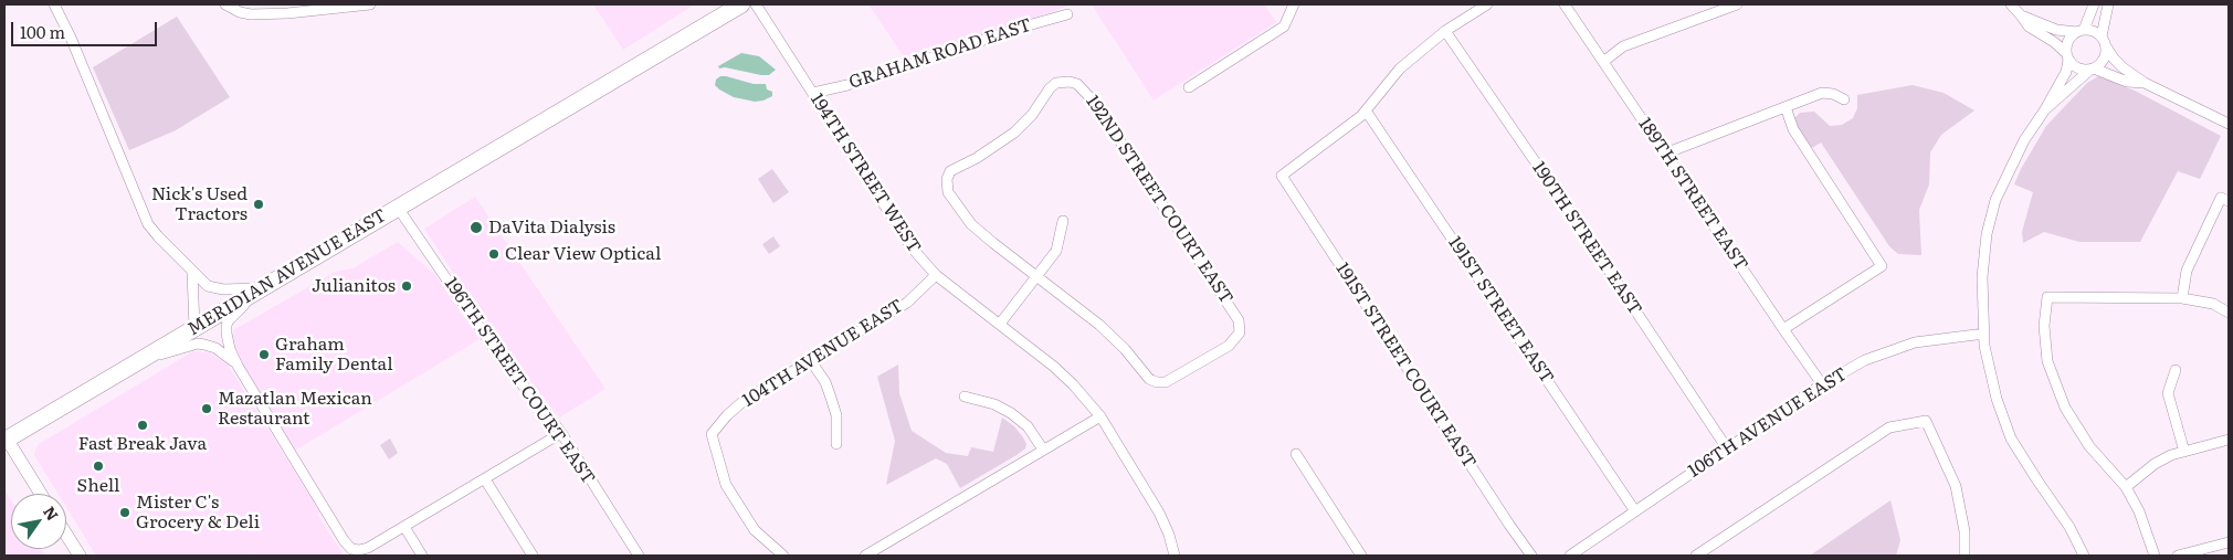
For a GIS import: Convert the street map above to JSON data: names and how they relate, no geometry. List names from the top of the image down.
{
  "streets": {
    "main road": ["MERIDIAN AVENUE EAST"],
    "street": [
      "GRAHAM ROAD EAST",
      "194TH STREET WEST",
      "189TH STREET EAST",
      "192ND STREET COURT EAST",
      "190TH STREET EAST",
      "191ST STREET EAST",
      "104TH AVENUE EAST",
      "191ST STREET COURT EAST",
      "196TH STREET COURT EAST",
      "106TH AVENUE EAST"
    ]
  },
  "crossings": [
    ["GRAHAM ROAD EAST", "194TH STREET WEST"],
    ["194TH STREET WEST", "104TH AVENUE EAST"],
    ["189TH STREET EAST", "106TH AVENUE EAST"],
    ["190TH STREET EAST", "106TH AVENUE EAST"],
    ["MERIDIAN AVENUE EAST", "196TH STREET COURT EAST"],
    ["191ST STREET EAST", "191ST STREET COURT EAST"],
    ["191ST STREET EAST", "106TH AVENUE EAST"]
  ],
  "places": [
    "Nick's Used Tractors",
    "DaVita Dialysis",
    "Clear View Optical",
    "Julianitos",
    "Graham Family Dental",
    "Mazatlan Mexican Restaurant",
    "Fast Break Java",
    "Shell",
    "Mister C's Grocery & Deli"
  ],
  "scale_bar": "100 m",
  "north": "top right"
}
